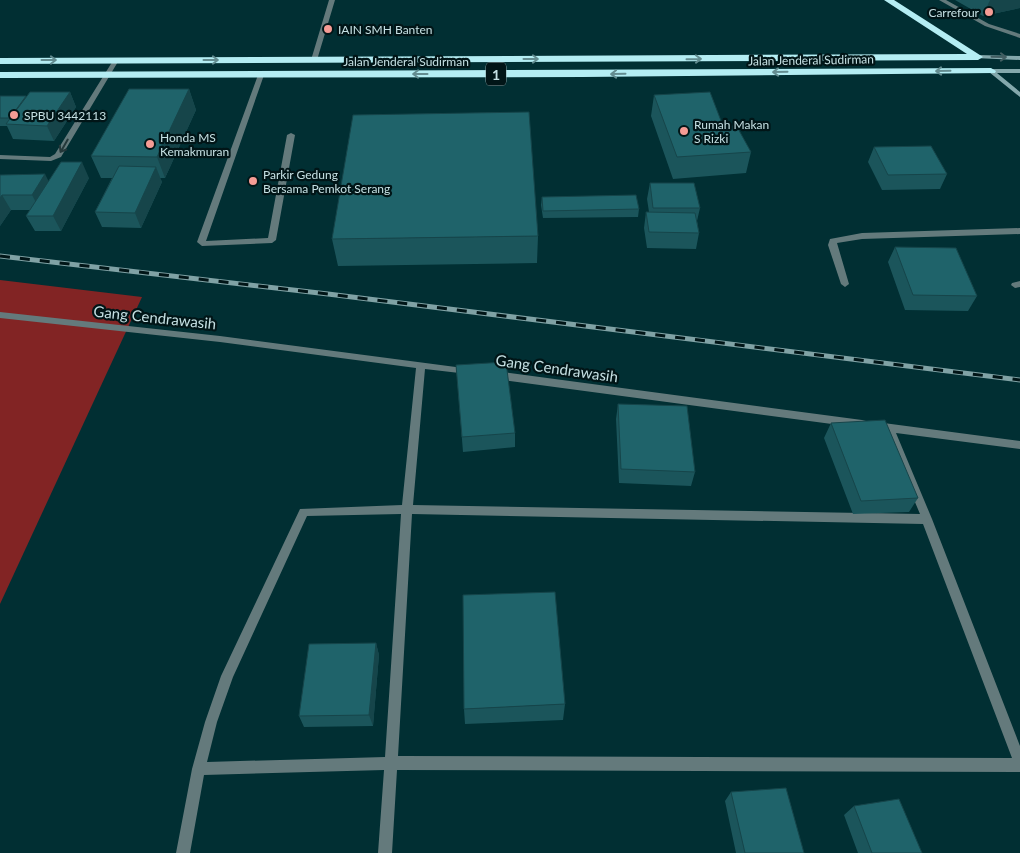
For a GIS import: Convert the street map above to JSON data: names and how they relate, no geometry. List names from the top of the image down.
{
  "streets": {
    "highway": ["Jalan Jenderal Sudirman", "1"],
    "street": ["Gang Cendrawasih"]
  },
  "places": [
    "Carrefour",
    "IAIN SMH Banten",
    "SPBU 3442113",
    "Rumah Makan S Rizki",
    "Honda MS Kemakmuran",
    "Parkir Gedung Bersama Pemkot Serang"
  ]
}
